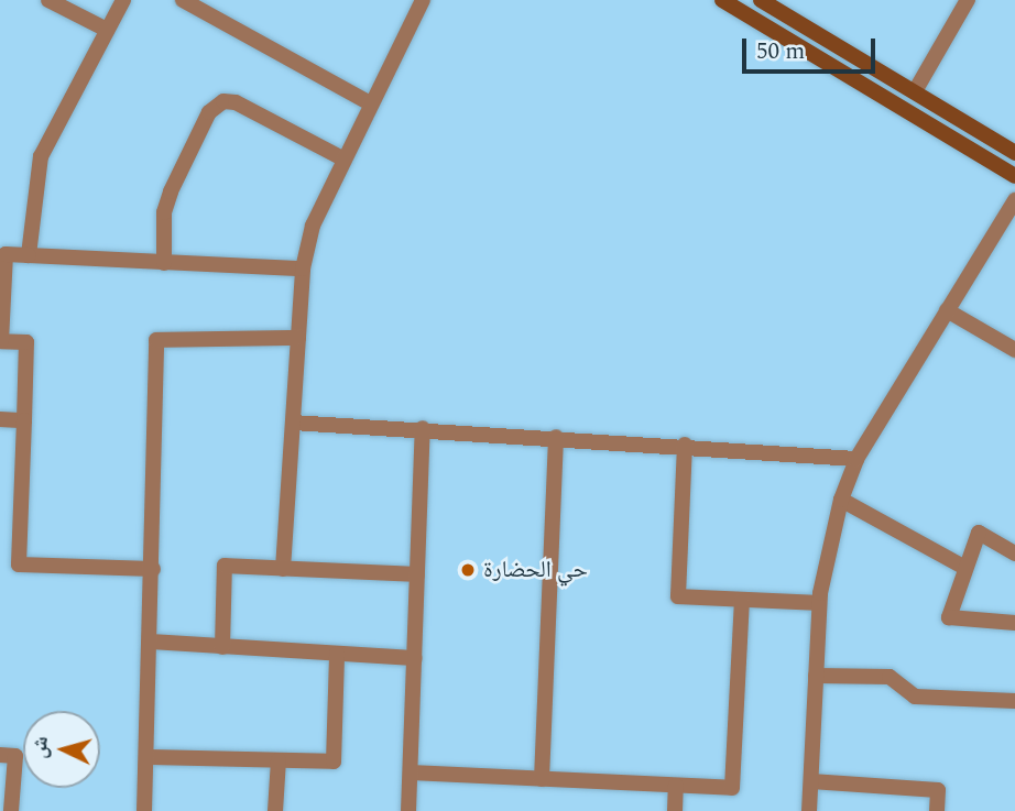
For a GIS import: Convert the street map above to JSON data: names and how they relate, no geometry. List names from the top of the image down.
{
  "places": ["حي الحضارة"],
  "scale_bar": "50 m",
  "north": "left"
}
